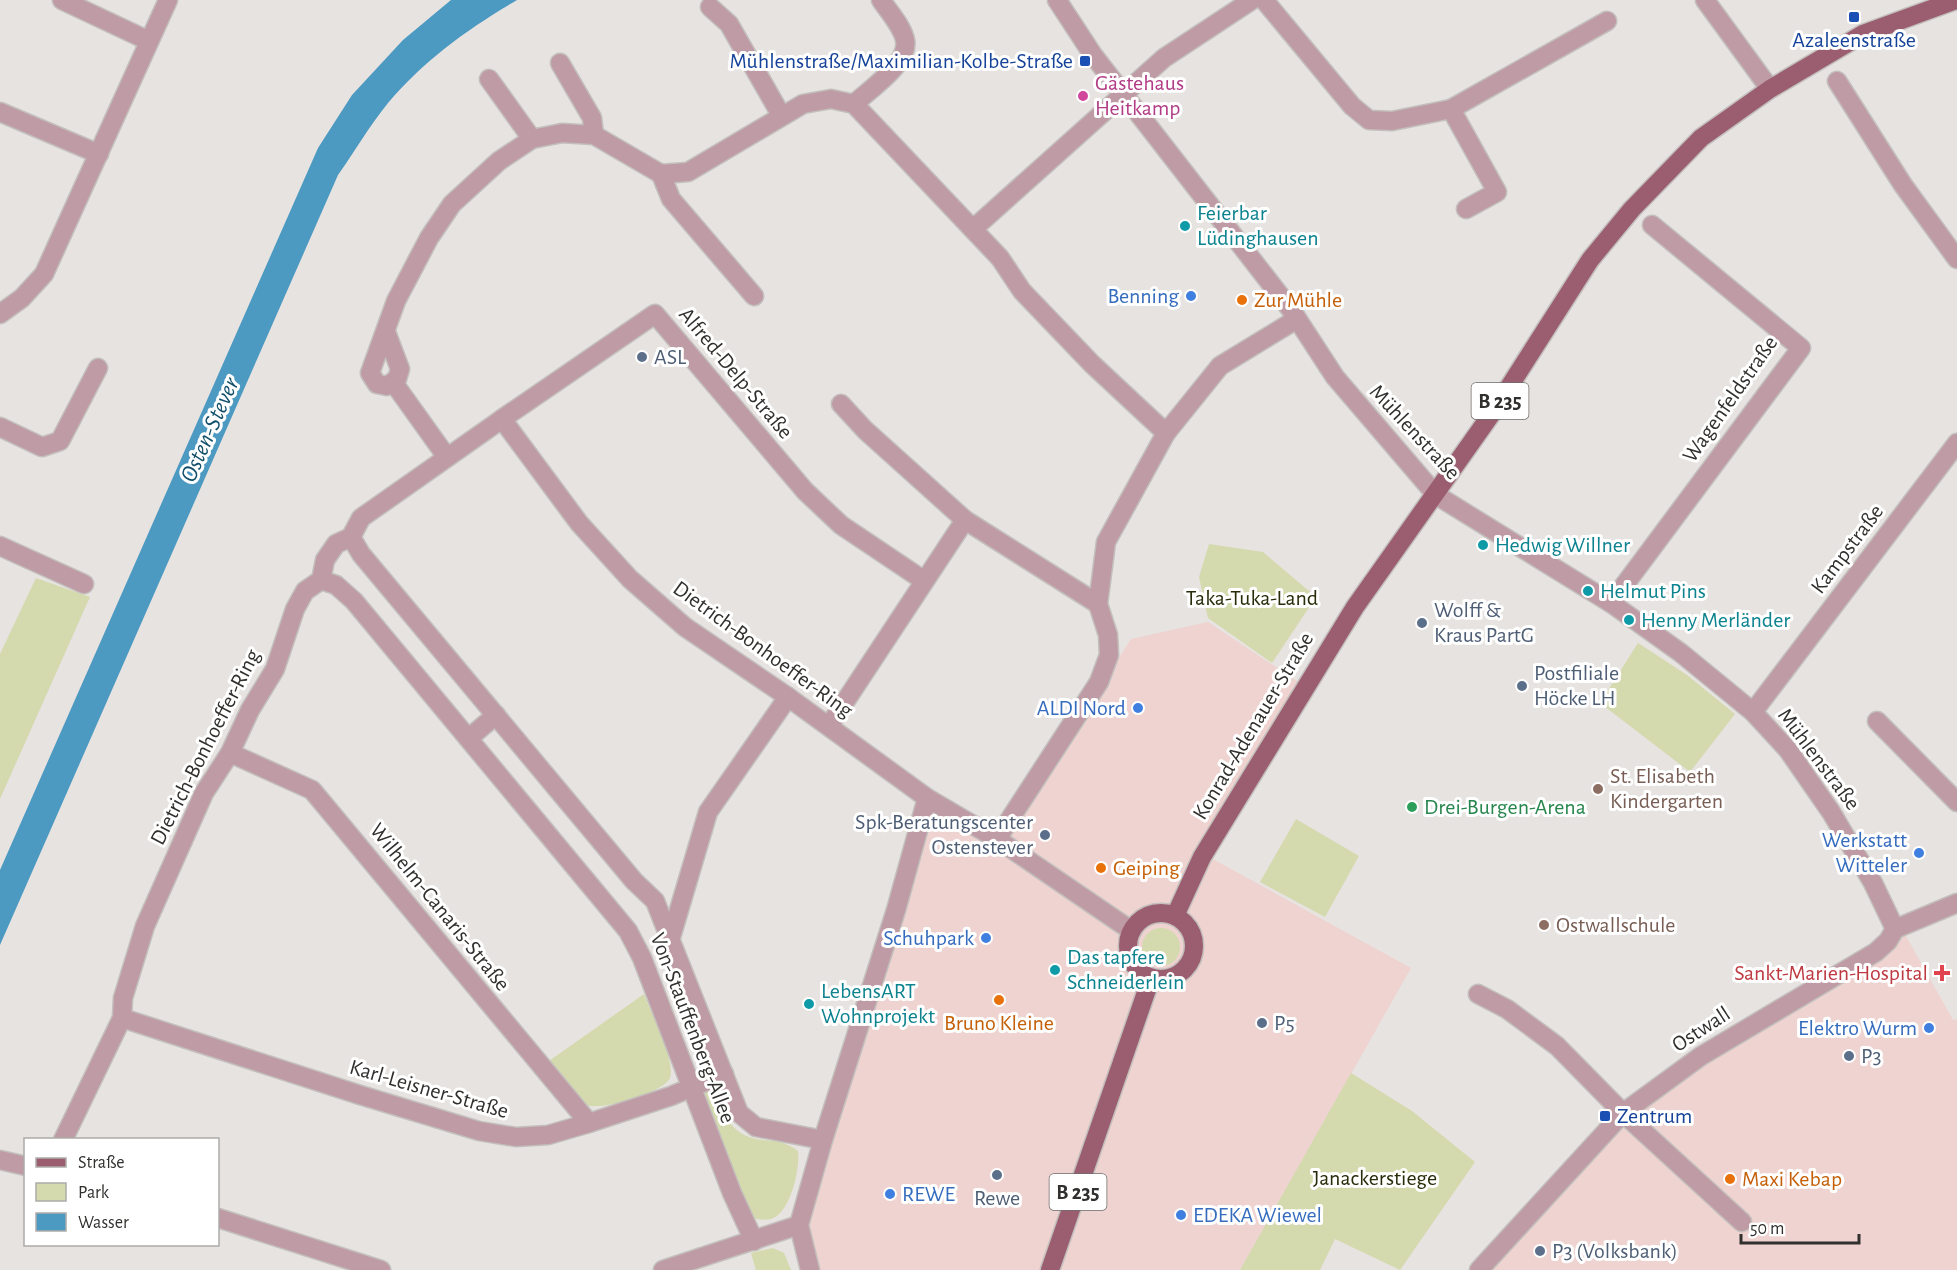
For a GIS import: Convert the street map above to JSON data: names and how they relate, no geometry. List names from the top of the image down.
{
  "streets": {
    "main road": ["B 235", "Konrad-Adenauer-Straße"],
    "street": [
      "Alfred-Delp-Straße",
      "Wagenfeldstraße",
      "Mühlenstraße",
      "Kampstraße",
      "Dietrich-Bonhoeffer-Ring",
      "Wilhelm-Canaris-Straße",
      "Von-Stauffenberg-Allee",
      "Ostwall",
      "Karl-Leisner-Straße"
    ]
  },
  "crossings": [
    ["Alfred-Delp-Straße", "Dietrich-Bonhoeffer-Ring"],
    ["Wagenfeldstraße", "Mühlenstraße"],
    ["B 235", "Dietrich-Bonhoeffer-Ring"],
    ["B 235", "Konrad-Adenauer-Straße"],
    ["Mühlenstraße", "Kampstraße"],
    ["Mühlenstraße", "Konrad-Adenauer-Straße"],
    ["Mühlenstraße", "Ostwall"],
    ["Dietrich-Bonhoeffer-Ring", "Konrad-Adenauer-Straße"],
    ["Dietrich-Bonhoeffer-Ring", "Wilhelm-Canaris-Straße"],
    ["Dietrich-Bonhoeffer-Ring", "Von-Stauffenberg-Allee"],
    ["Dietrich-Bonhoeffer-Ring", "Karl-Leisner-Straße"],
    ["Wilhelm-Canaris-Straße", "Karl-Leisner-Straße"],
    ["Von-Stauffenberg-Allee", "Karl-Leisner-Straße"]
  ],
  "water": ["Osten-Stever"],
  "parks": ["Taka-Tuka-Land", "Janackerstiege"],
  "places": {
    "transit": ["Azaleenstraße", "Mühlenstraße/Maximilian-Kolbe-Straße", "Zentrum"],
    "other": [
      "Gästehaus Heitkamp",
      "Feierbar Lüdinghausen",
      "Benning",
      "Zur Mühle",
      "ASL",
      "Hedwig Willner",
      "Helmut Pins",
      "Henny Merländer",
      "Wolff & Kraus PartG",
      "Postfiliale Höcke LH",
      "ALDI Nord",
      "St. Elisabeth Kindergarten",
      "Drei-Burgen-Arena",
      "Spk-Beratungscenter Ostenstever",
      "Werkstatt Witteler",
      "Geiping",
      "Ostwallschule",
      "Schuhpark",
      "Das tapfere Schneiderlein",
      "Bruno Kleine",
      "LebensART Wohnprojekt",
      "P5",
      "Elektro Wurm",
      "P3",
      "Rewe",
      "Maxi Kebap",
      "REWE",
      "EDEKA Wiewel",
      "P3 (Volksbank)"
    ],
    "health": ["Sankt-Marien-Hospital"]
  },
  "legend": ["Straße", "Park", "Wasser"],
  "scale_bar": "50 m"
}
